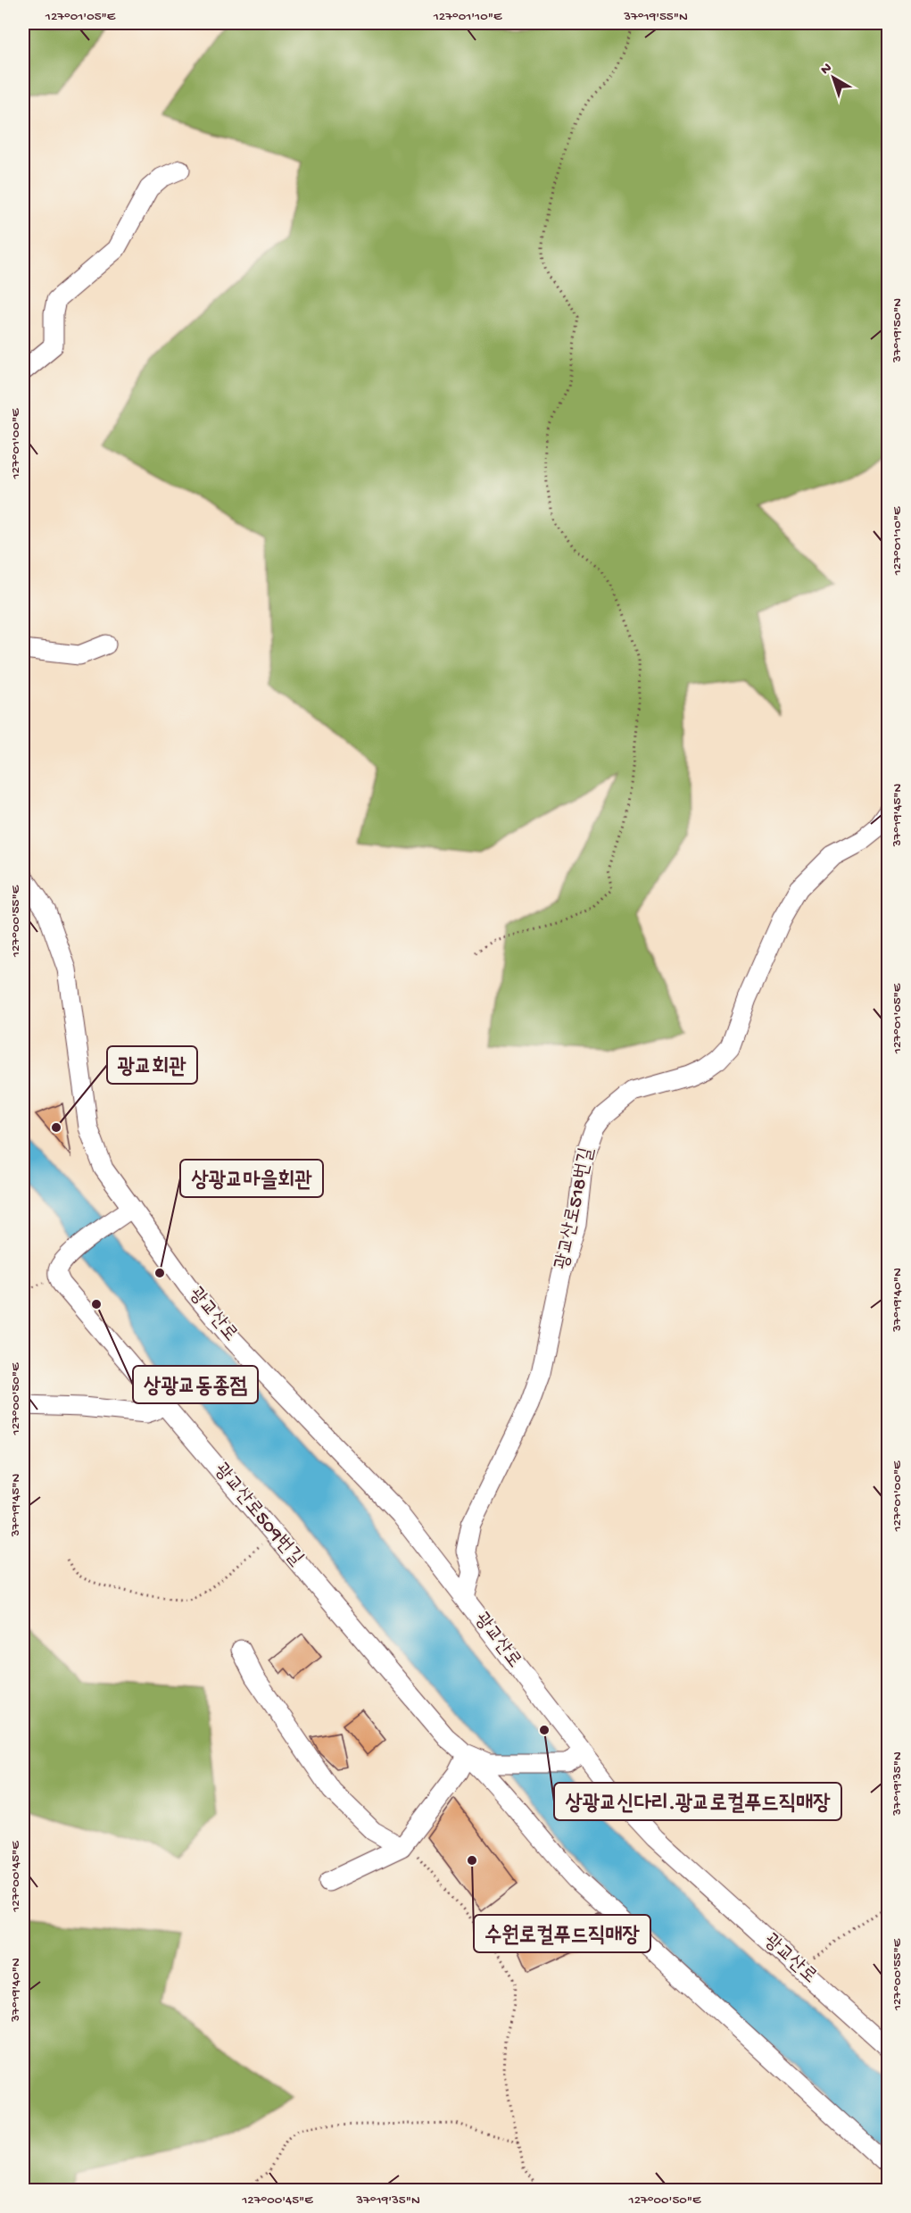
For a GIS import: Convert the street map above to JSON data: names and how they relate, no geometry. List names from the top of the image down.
{
  "streets": {
    "street": ["광교산로518번길", "광교산로", "광교산로509번길"]
  },
  "crossings": [
    ["광교산로518번길", "광교산로"],
    ["광교산로", "광교산로509번길"]
  ],
  "places": [
    "광교회관",
    "상광교마을회관",
    "상광교동종점",
    "상광교신다리.광교로컬푸드직매장",
    "수원로컬푸드직매장"
  ],
  "north": "top left",
  "coordinates": [
    "127°01'05\"E",
    "127°01'10\"E",
    "37°19'55\"N",
    "37°19'50\"N",
    "127°01'00\"E",
    "37°19'45\"N",
    "127°00'55\"E",
    "37°19'40\"N",
    "127°00'50\"E",
    "37°19'35\"N",
    "127°00'45\"E"
  ]
}
